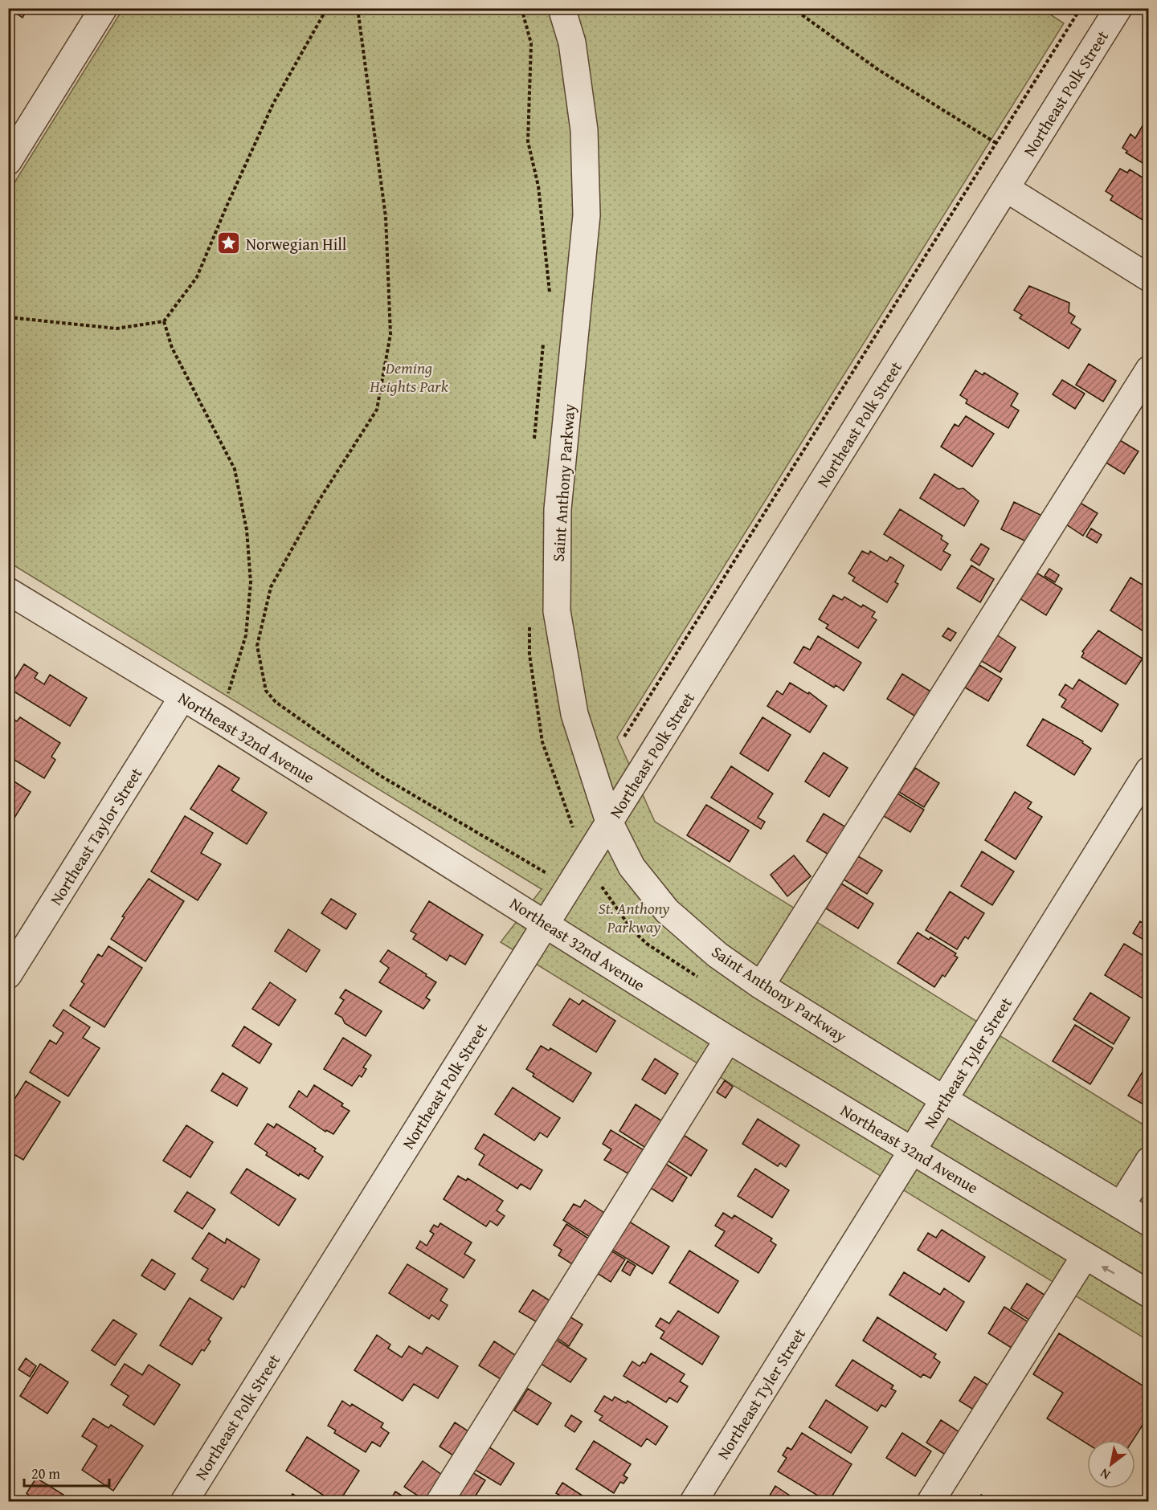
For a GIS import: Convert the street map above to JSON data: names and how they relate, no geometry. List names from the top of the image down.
{
  "streets": {
    "street": [
      "Northeast Polk Street",
      "Saint Anthony Parkway",
      "Northeast 32nd Avenue",
      "Northeast Taylor Street",
      "Northeast Tyler Street"
    ]
  },
  "crossings": [
    ["Northeast Polk Street", "Saint Anthony Parkway"],
    ["Northeast Polk Street", "Northeast 32nd Avenue"],
    ["Saint Anthony Parkway", "Northeast Tyler Street"],
    ["Northeast 32nd Avenue", "Northeast Taylor Street"],
    ["Northeast 32nd Avenue", "Northeast Tyler Street"]
  ],
  "parks": ["Deming Heights Park", "St. Anthony Parkway"],
  "places": {
    "place": ["Norwegian Hill"]
  },
  "scale_bar": "20 m",
  "north": "bottom left"
}
